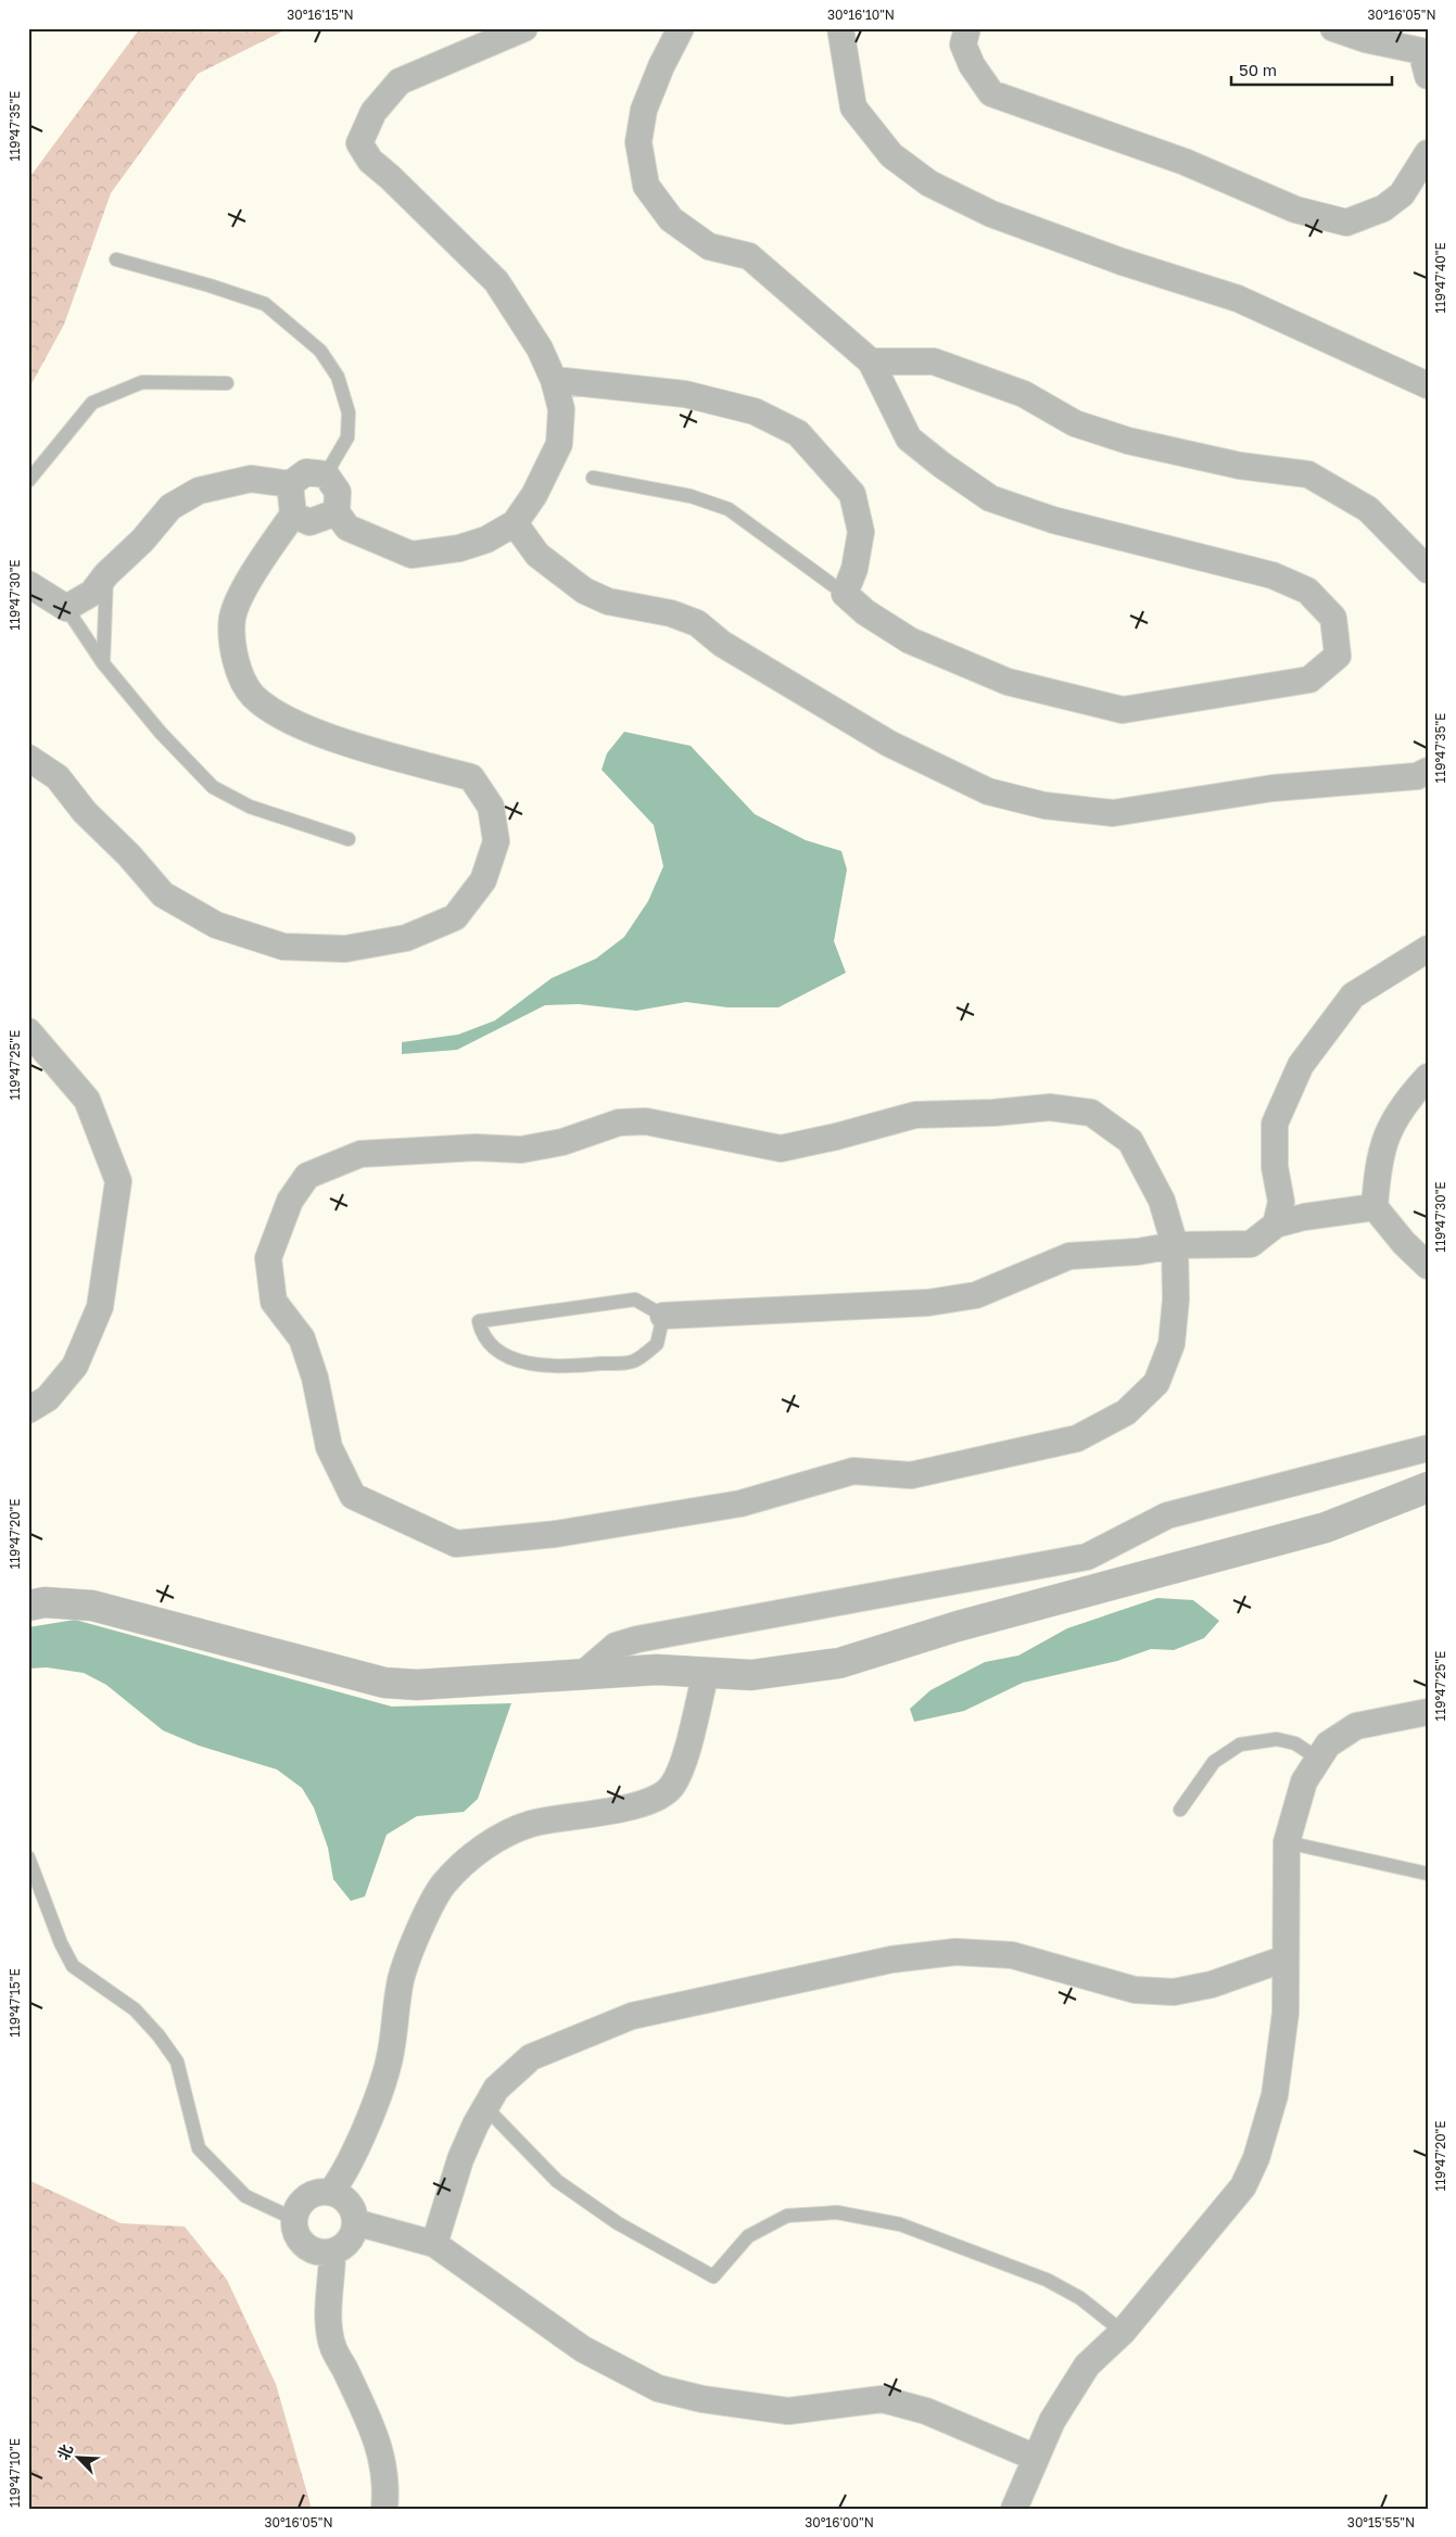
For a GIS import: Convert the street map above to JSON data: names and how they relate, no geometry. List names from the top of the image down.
{
  "scale_bar": "50 m",
  "north": "top left",
  "coordinates": [
    "30°16'15\"N",
    "30°16'10\"N",
    "30°16'05\"N",
    "119°47'35\"E",
    "119°47'40\"E",
    "119°47'30\"E",
    "119°47'25\"E",
    "119°47'20\"E",
    "119°47'15\"E",
    "119°47'10\"E",
    "30°16'00\"N",
    "30°15'55\"N"
  ]
}
